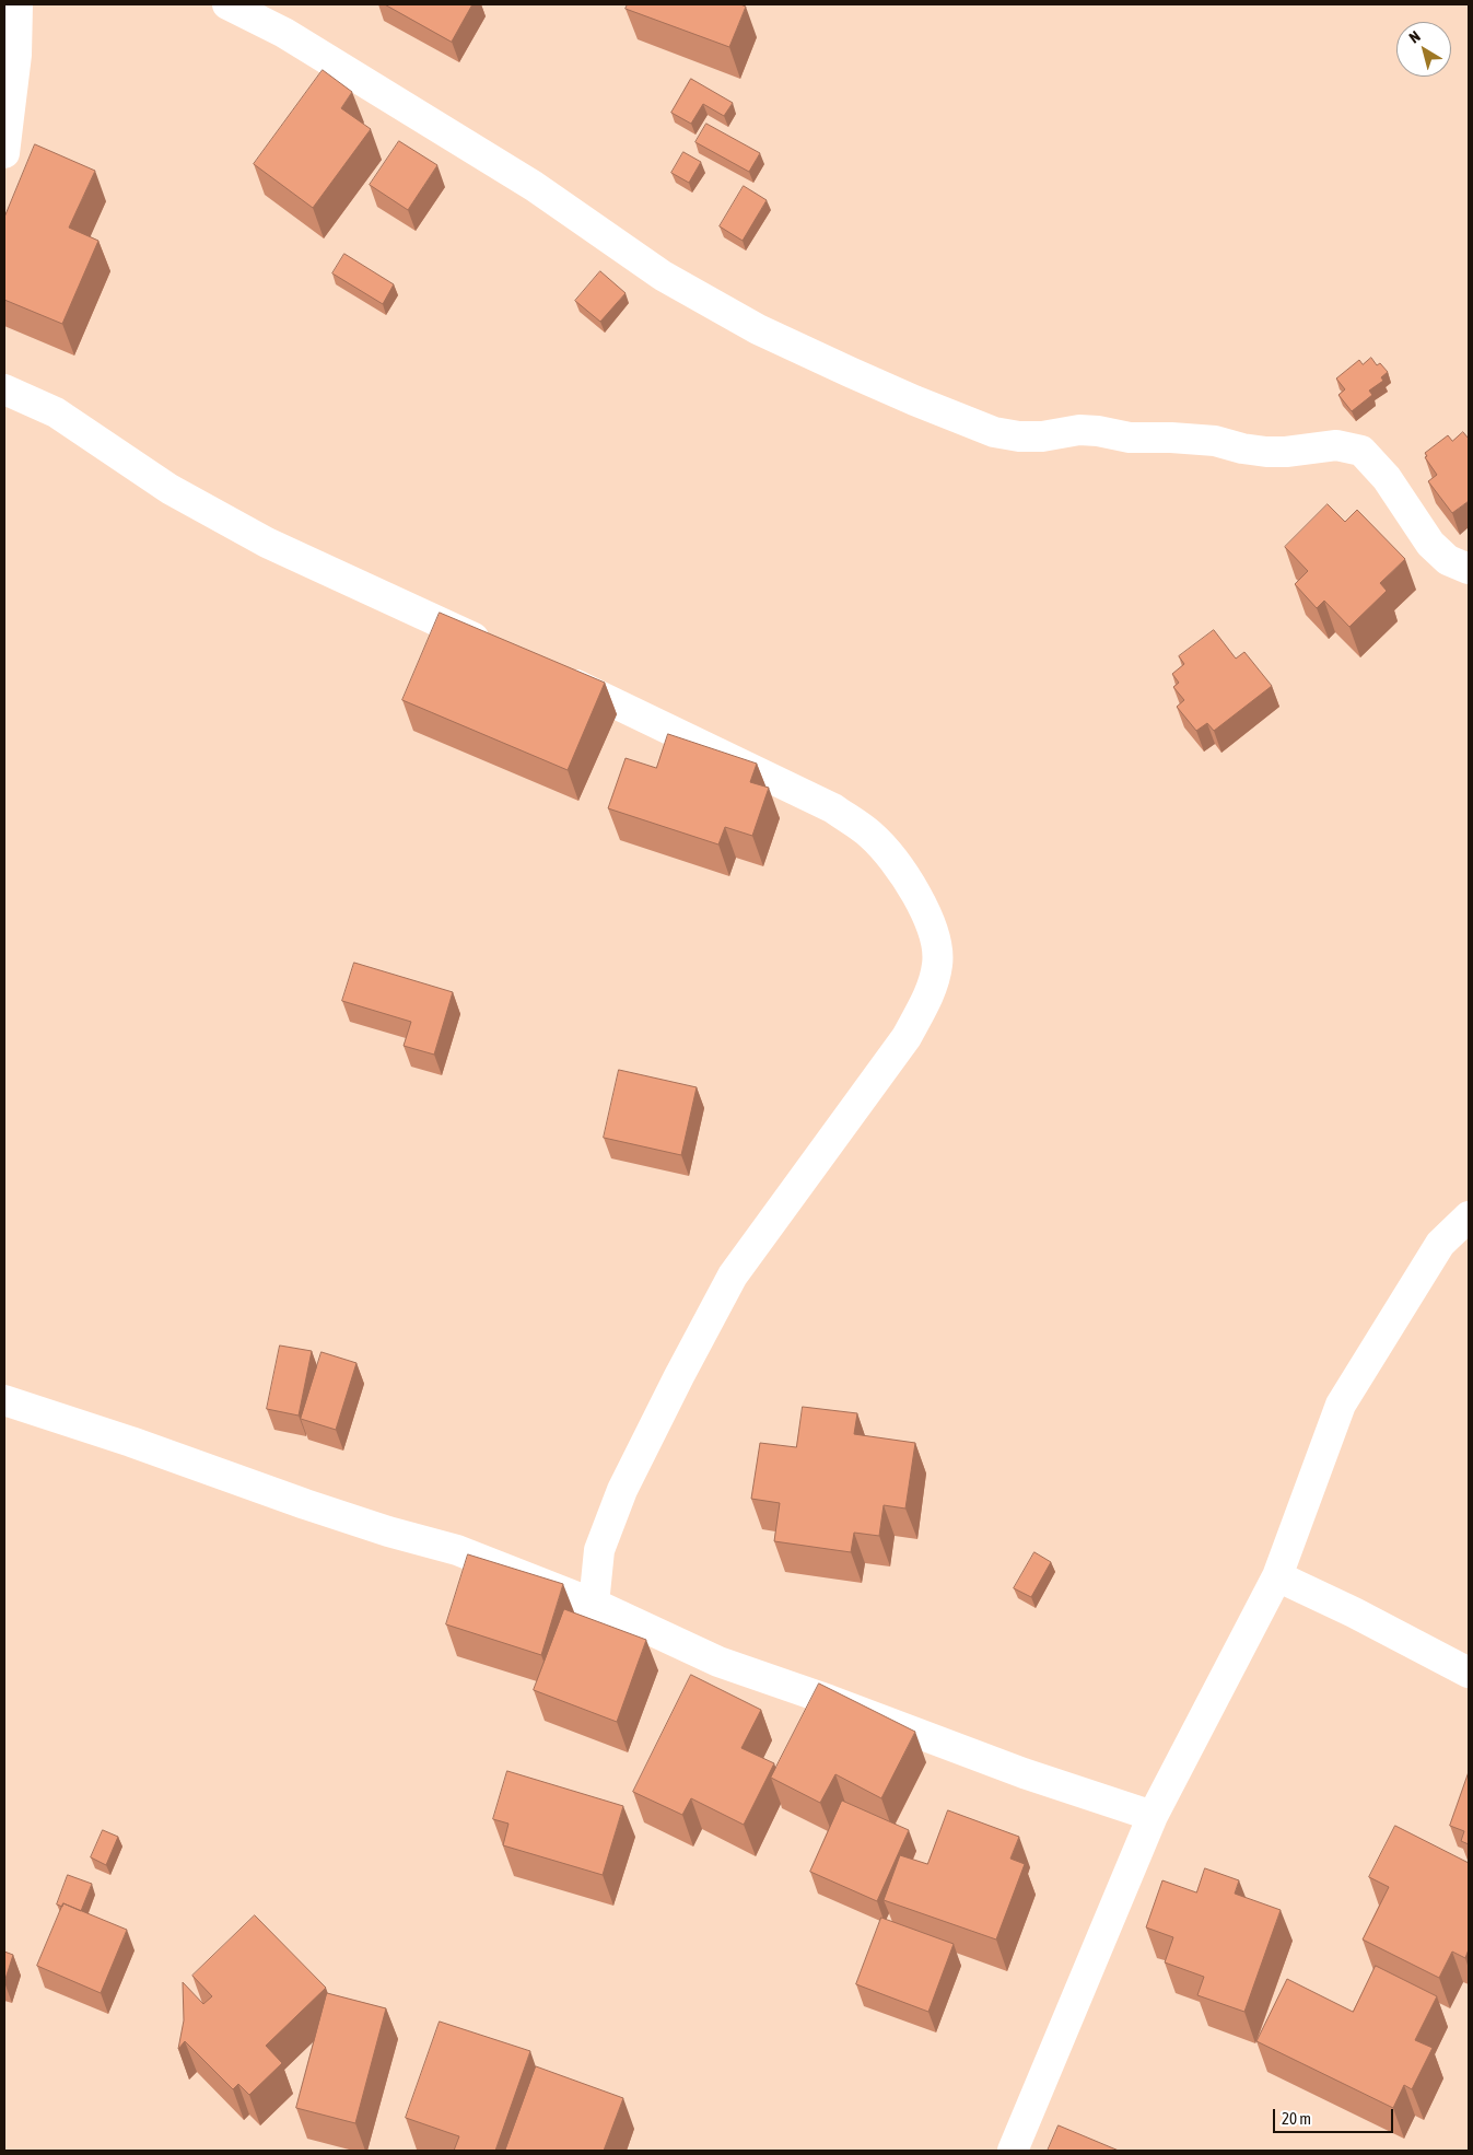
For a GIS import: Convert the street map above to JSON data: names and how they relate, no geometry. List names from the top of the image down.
{
  "scale_bar": "20 m",
  "north": "top left"
}
